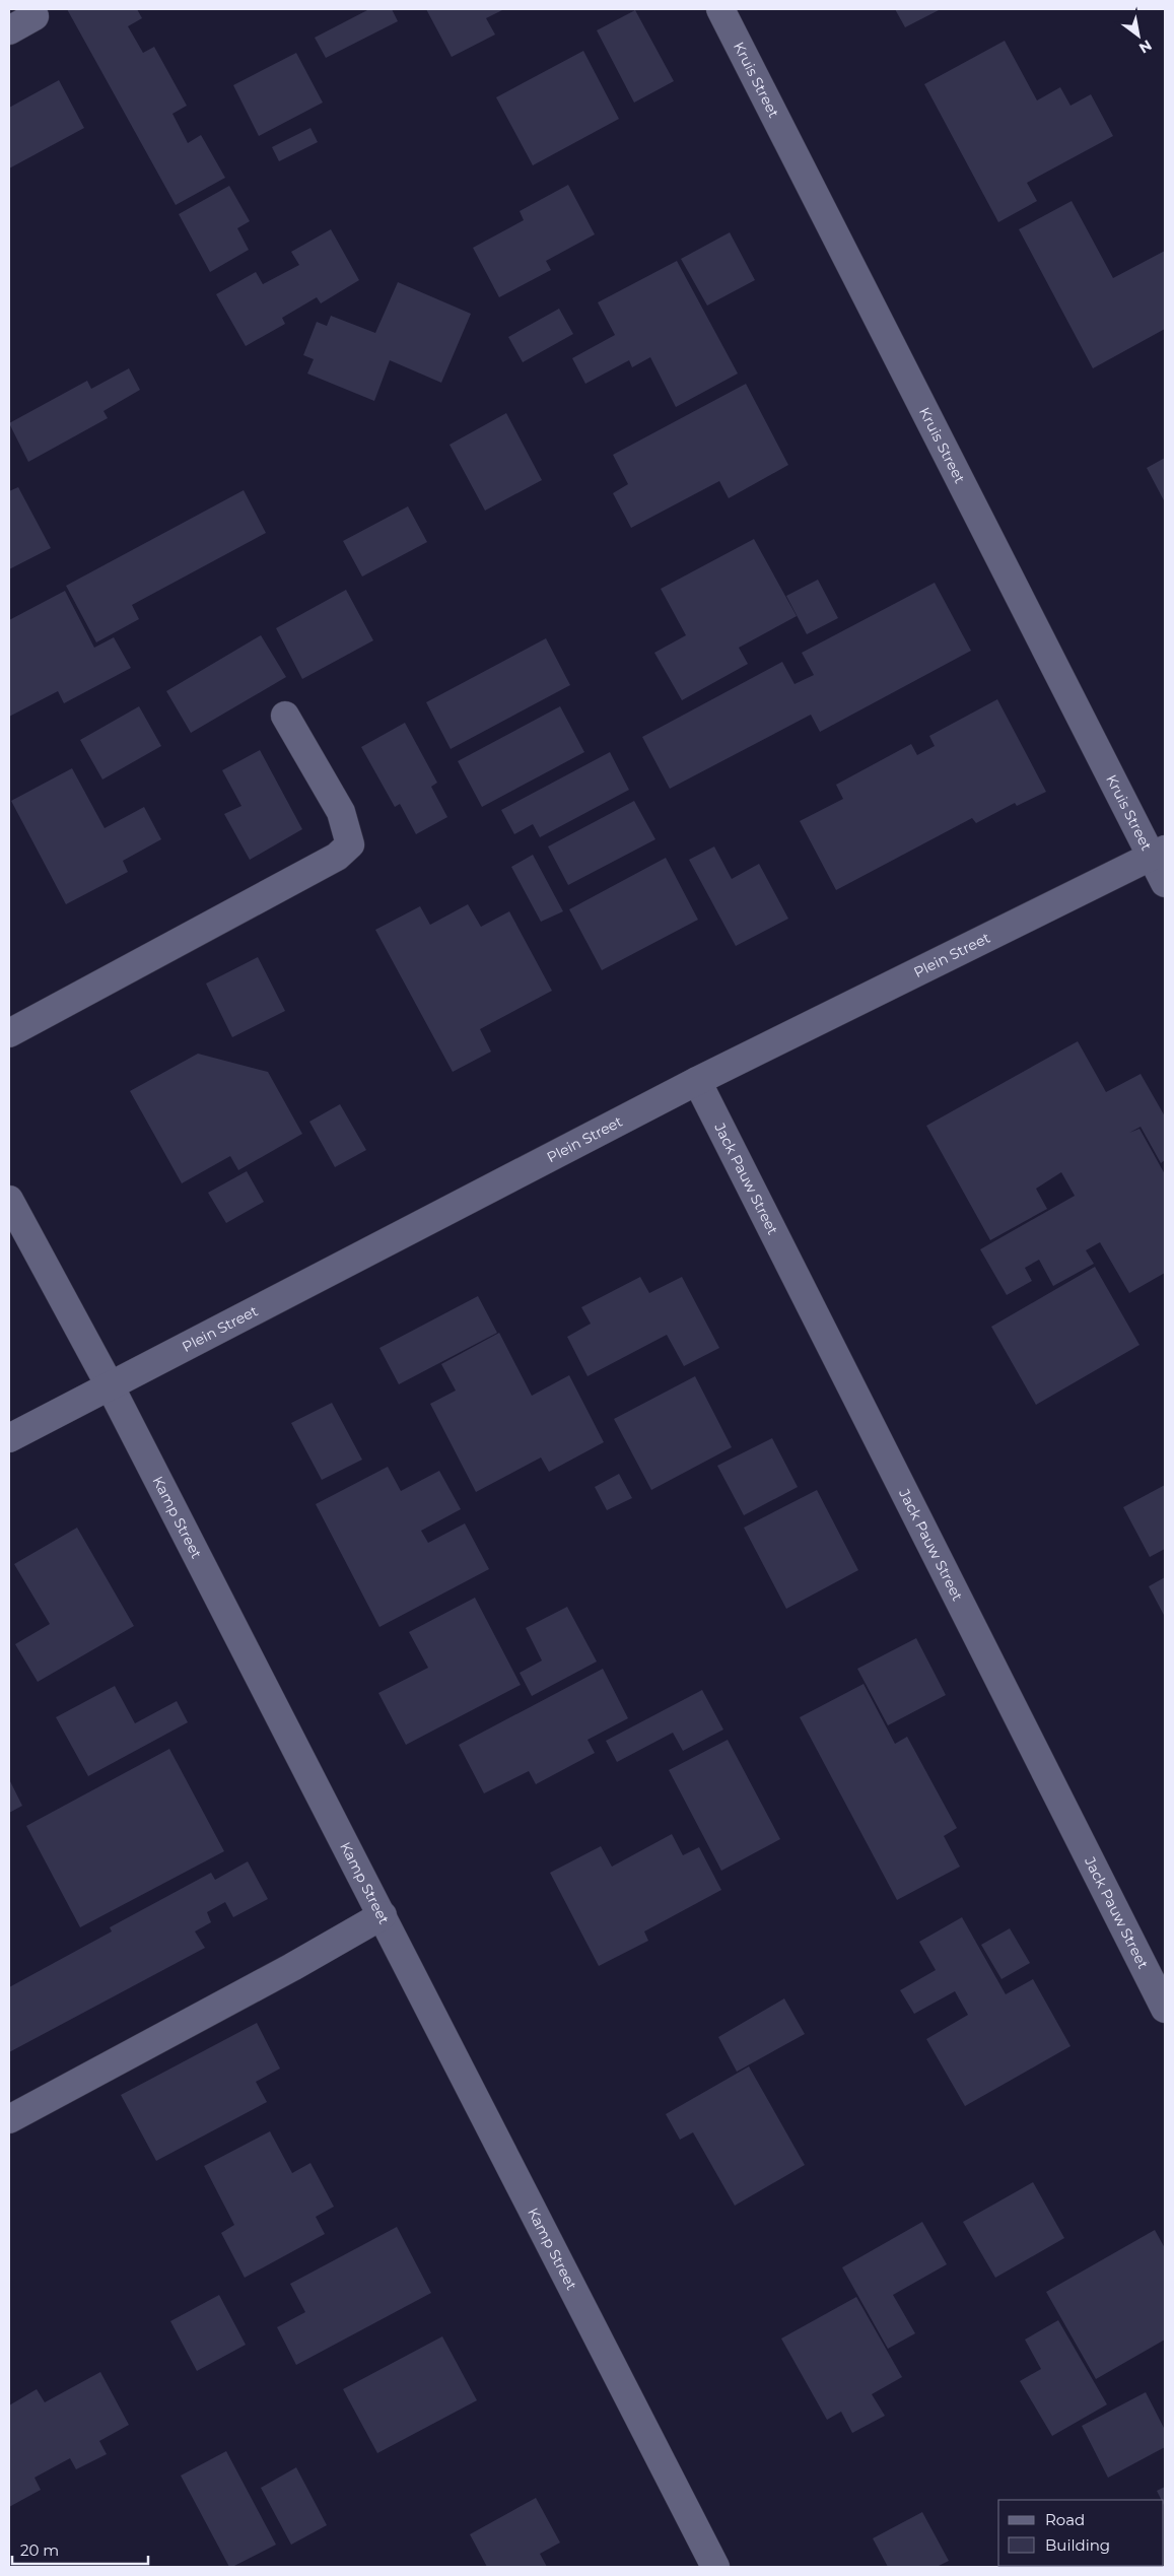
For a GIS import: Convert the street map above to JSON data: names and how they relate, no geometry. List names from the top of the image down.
{
  "streets": {
    "street": [
      "Kruis Street",
      "Plein Street",
      "Jack Pauw Street",
      "Kamp Street"
    ]
  },
  "crossings": [
    ["Kruis Street", "Plein Street"],
    ["Plein Street", "Jack Pauw Street"],
    ["Plein Street", "Kamp Street"]
  ],
  "legend": ["Road", "Building"],
  "scale_bar": "20 m",
  "north": "bottom right"
}
